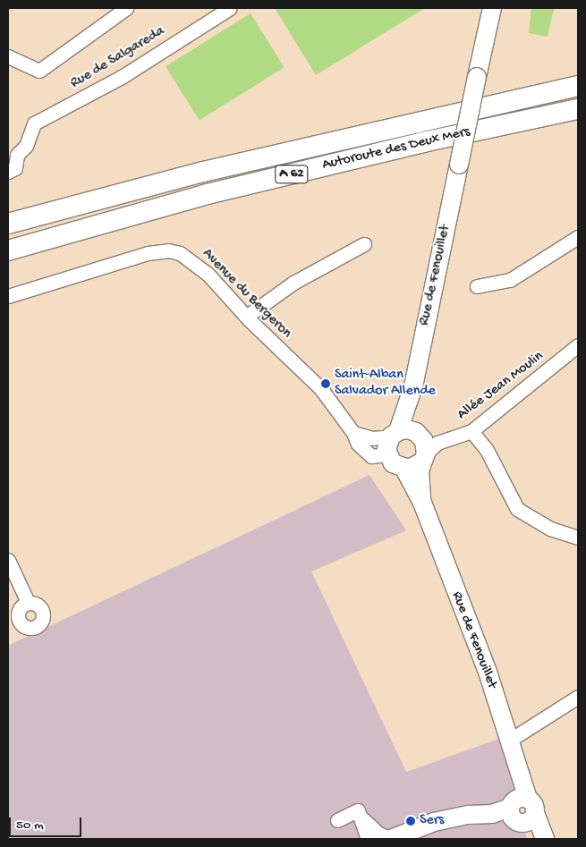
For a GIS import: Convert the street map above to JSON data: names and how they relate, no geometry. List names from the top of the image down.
{
  "streets": {
    "highway": ["Autoroute des Deux Mers", "A 62"],
    "main road": ["Rue de Fenouillet"],
    "street": ["Rue de Salgareda", "Avenue du Bergeron", "Allée Jean Moulin"]
  },
  "crossings": [
    ["Rue de Fenouillet", "Allée Jean Moulin"]
  ],
  "places": ["Saint-Alban Salvador Allende", "Sers"],
  "scale_bar": "50 m"
}
